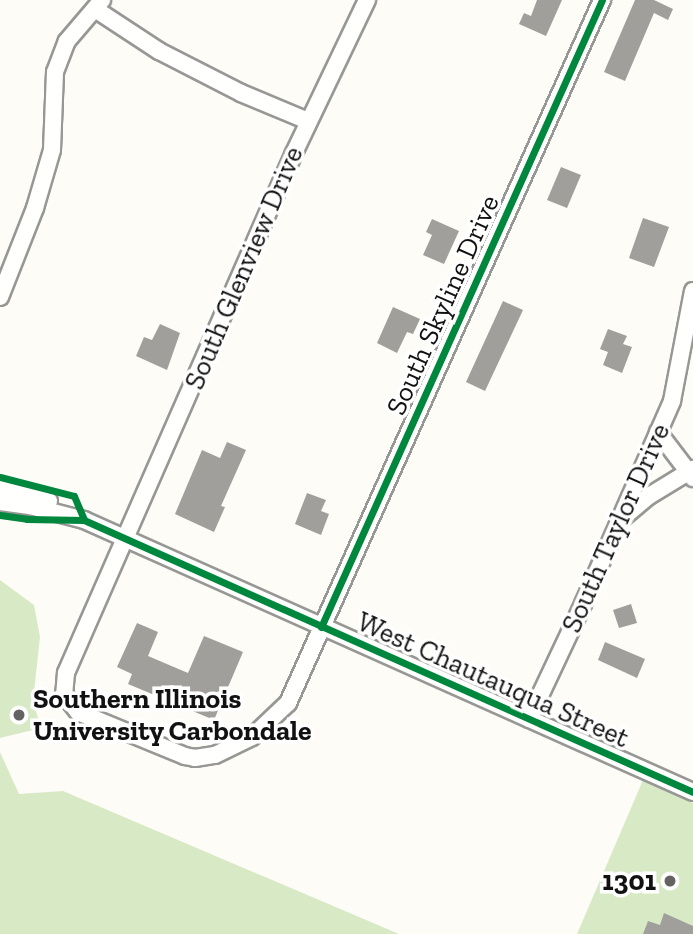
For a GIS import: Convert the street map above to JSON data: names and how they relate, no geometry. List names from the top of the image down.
{
  "streets": {
    "street": [
      "South Glenview Drive",
      "South Skyline Drive",
      "South Taylor Drive",
      "West Chautauqua Street"
    ]
  },
  "crossings": [
    ["South Glenview Drive", "South Skyline Drive"],
    ["South Glenview Drive", "West Chautauqua Street"],
    ["South Skyline Drive", "West Chautauqua Street"],
    ["South Taylor Drive", "West Chautauqua Street"]
  ],
  "places": ["Southern Illinois University Carbondale", "1301"]
}
